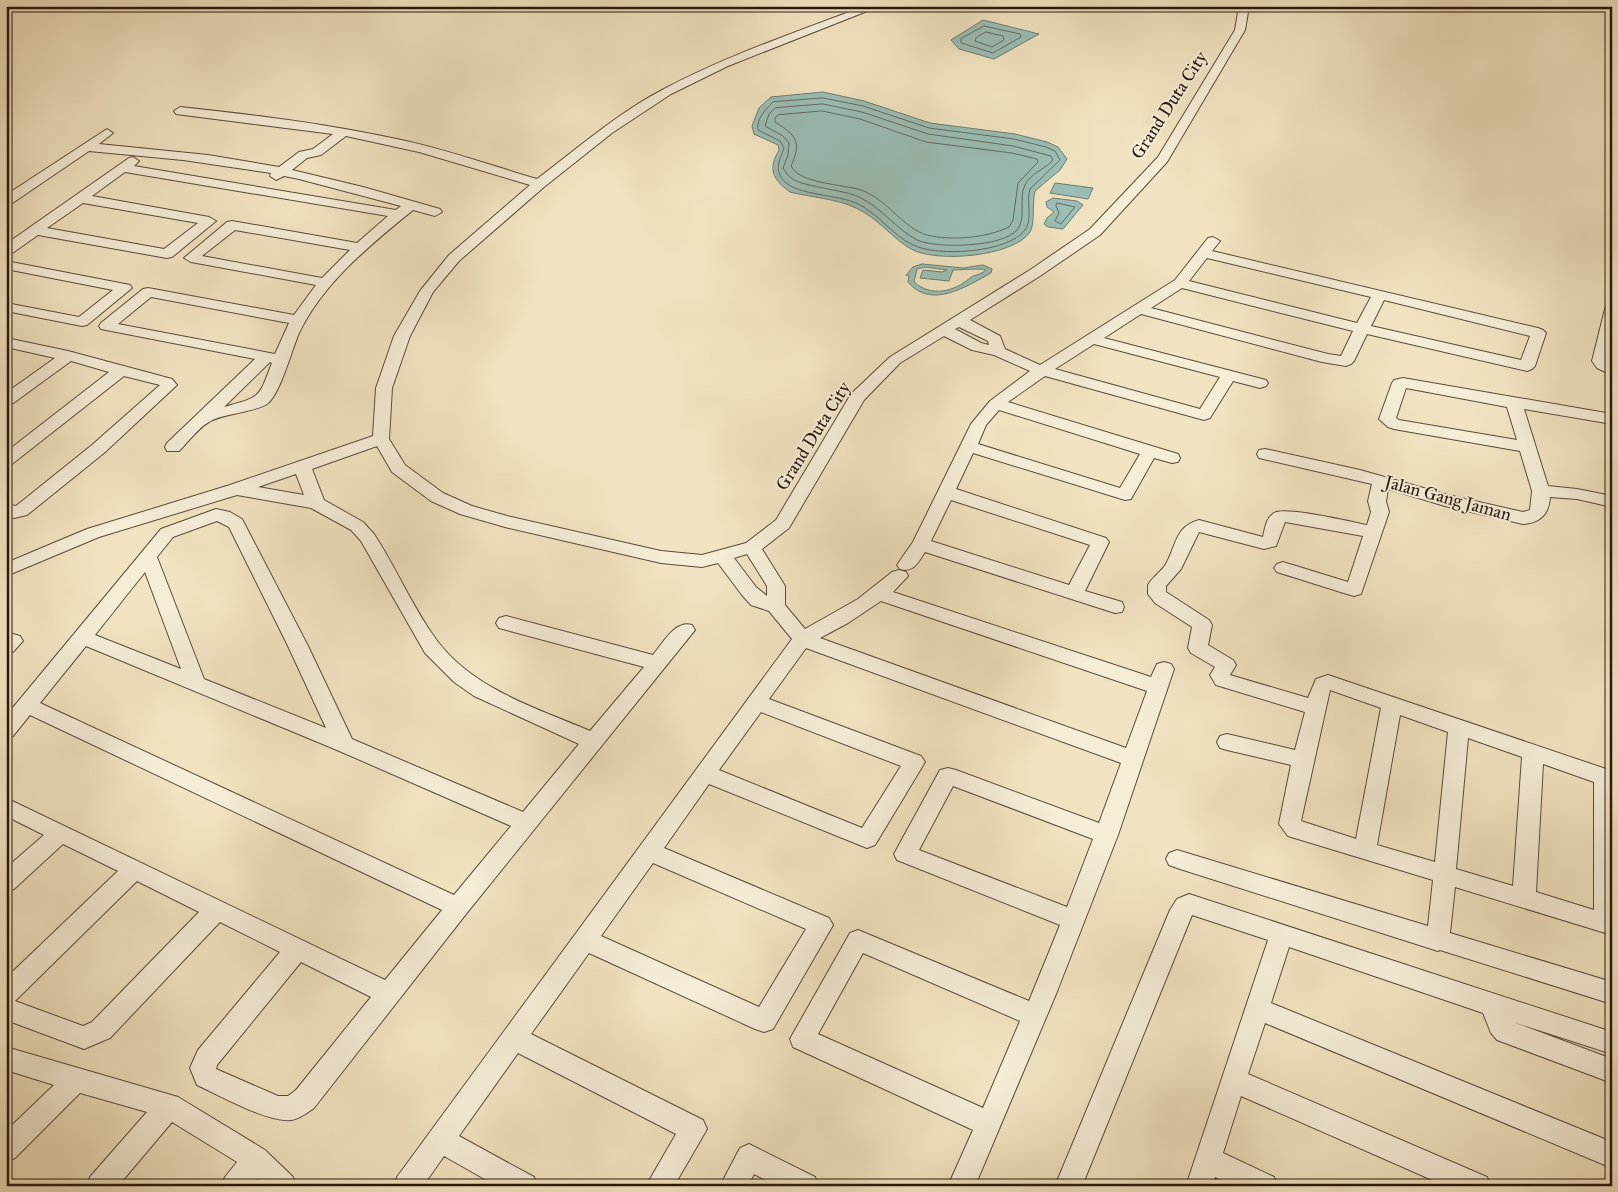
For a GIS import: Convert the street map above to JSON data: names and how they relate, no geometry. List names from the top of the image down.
{
  "streets": {
    "street": ["Grand Duta City", "Jalan Gang Jaman"]
  }
}
